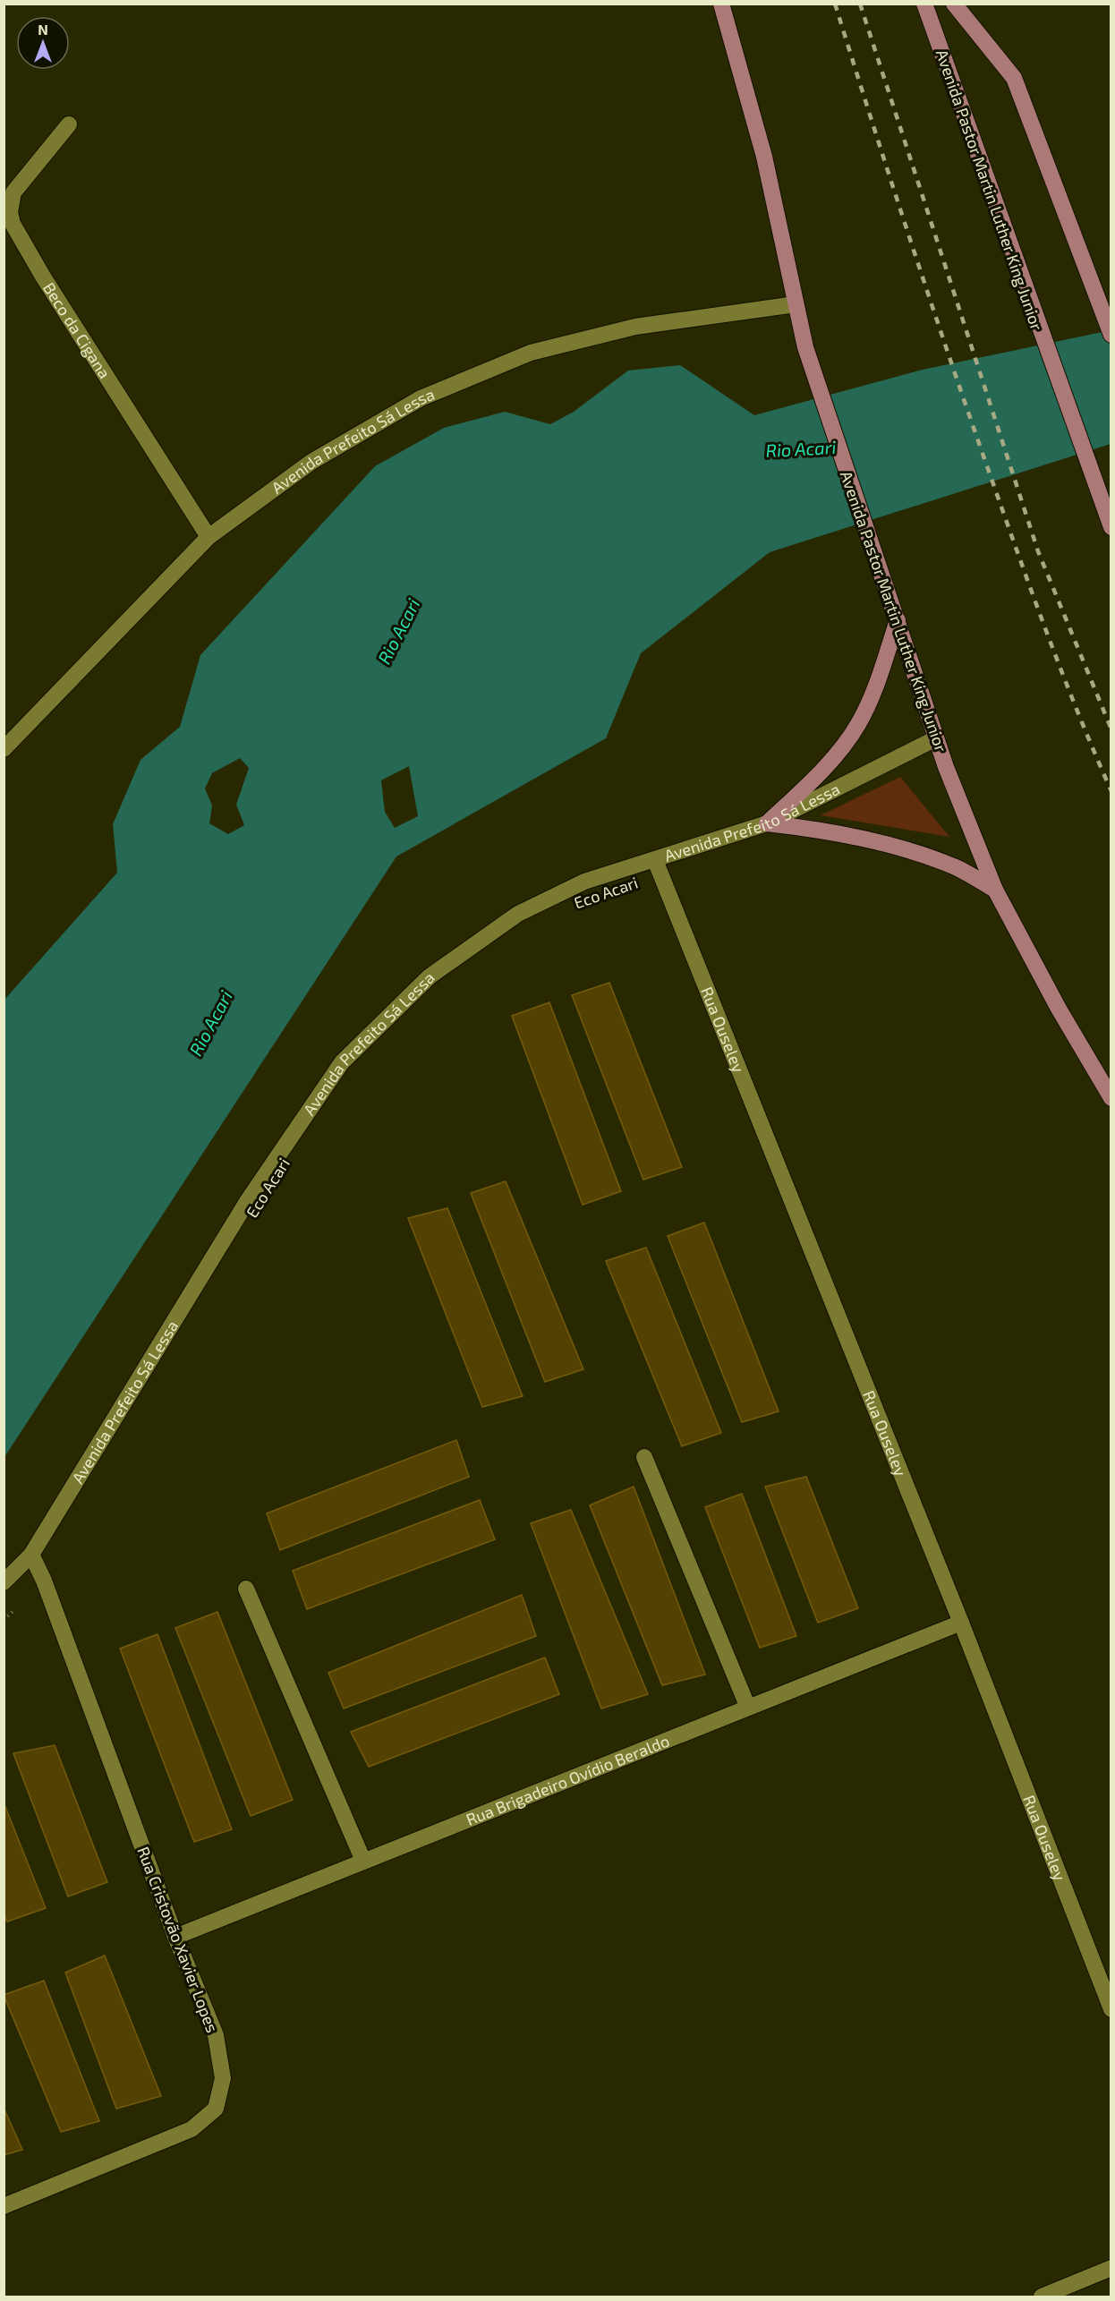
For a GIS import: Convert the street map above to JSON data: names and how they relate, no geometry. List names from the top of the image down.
{
  "streets": {
    "main road": ["Avenida Pastor Martin Luther King Junior"],
    "street": [
      "Beco da Cigana",
      "Avenida Prefeito Sá Lessa",
      "Rua Ouseley",
      "Rua Brigadeiro Ovídio Beraldo",
      "Rua Cristovão Xavier Lopes"
    ]
  },
  "crossings": [
    ["Avenida Pastor Martin Luther King Junior", "Avenida Prefeito Sá Lessa"],
    ["Beco da Cigana", "Avenida Prefeito Sá Lessa"],
    ["Avenida Prefeito Sá Lessa", "Rua Ouseley"],
    ["Avenida Prefeito Sá Lessa", "Rua Cristovão Xavier Lopes"],
    ["Rua Ouseley", "Rua Brigadeiro Ovídio Beraldo"],
    ["Rua Brigadeiro Ovídio Beraldo", "Rua Cristovão Xavier Lopes"]
  ],
  "water": ["Rio Acari"],
  "north": "top"
}
